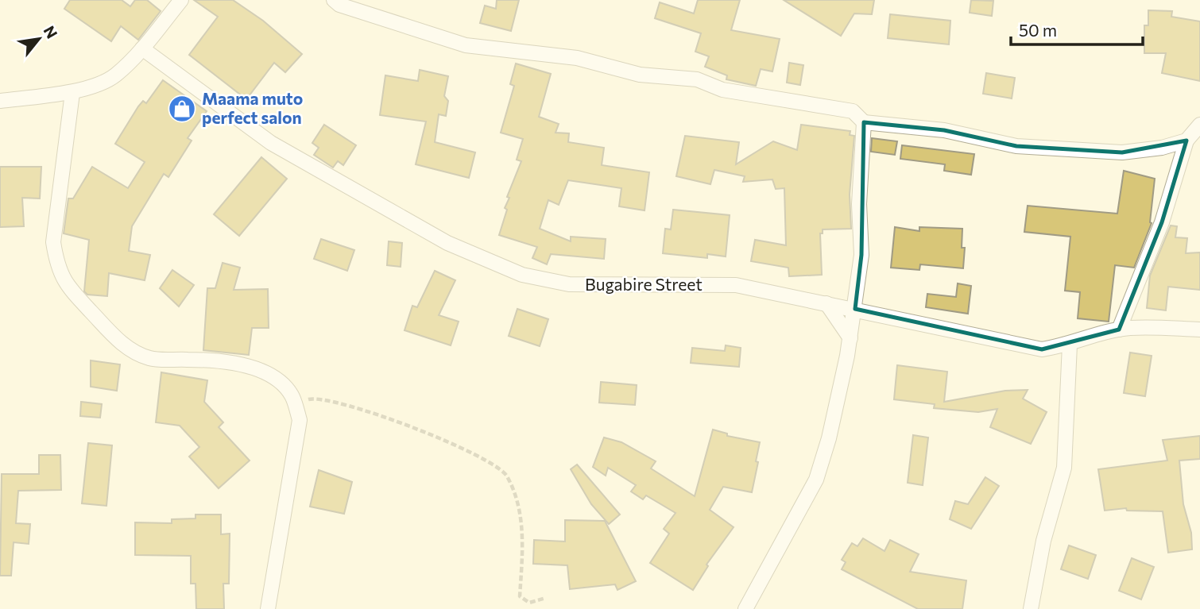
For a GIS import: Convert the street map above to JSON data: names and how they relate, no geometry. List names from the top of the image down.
{
  "streets": {
    "street": ["Bugabire Street"]
  },
  "places": {
    "shop": ["Maama muto perfect salon"]
  },
  "scale_bar": "50 m",
  "north": "top right"
}
